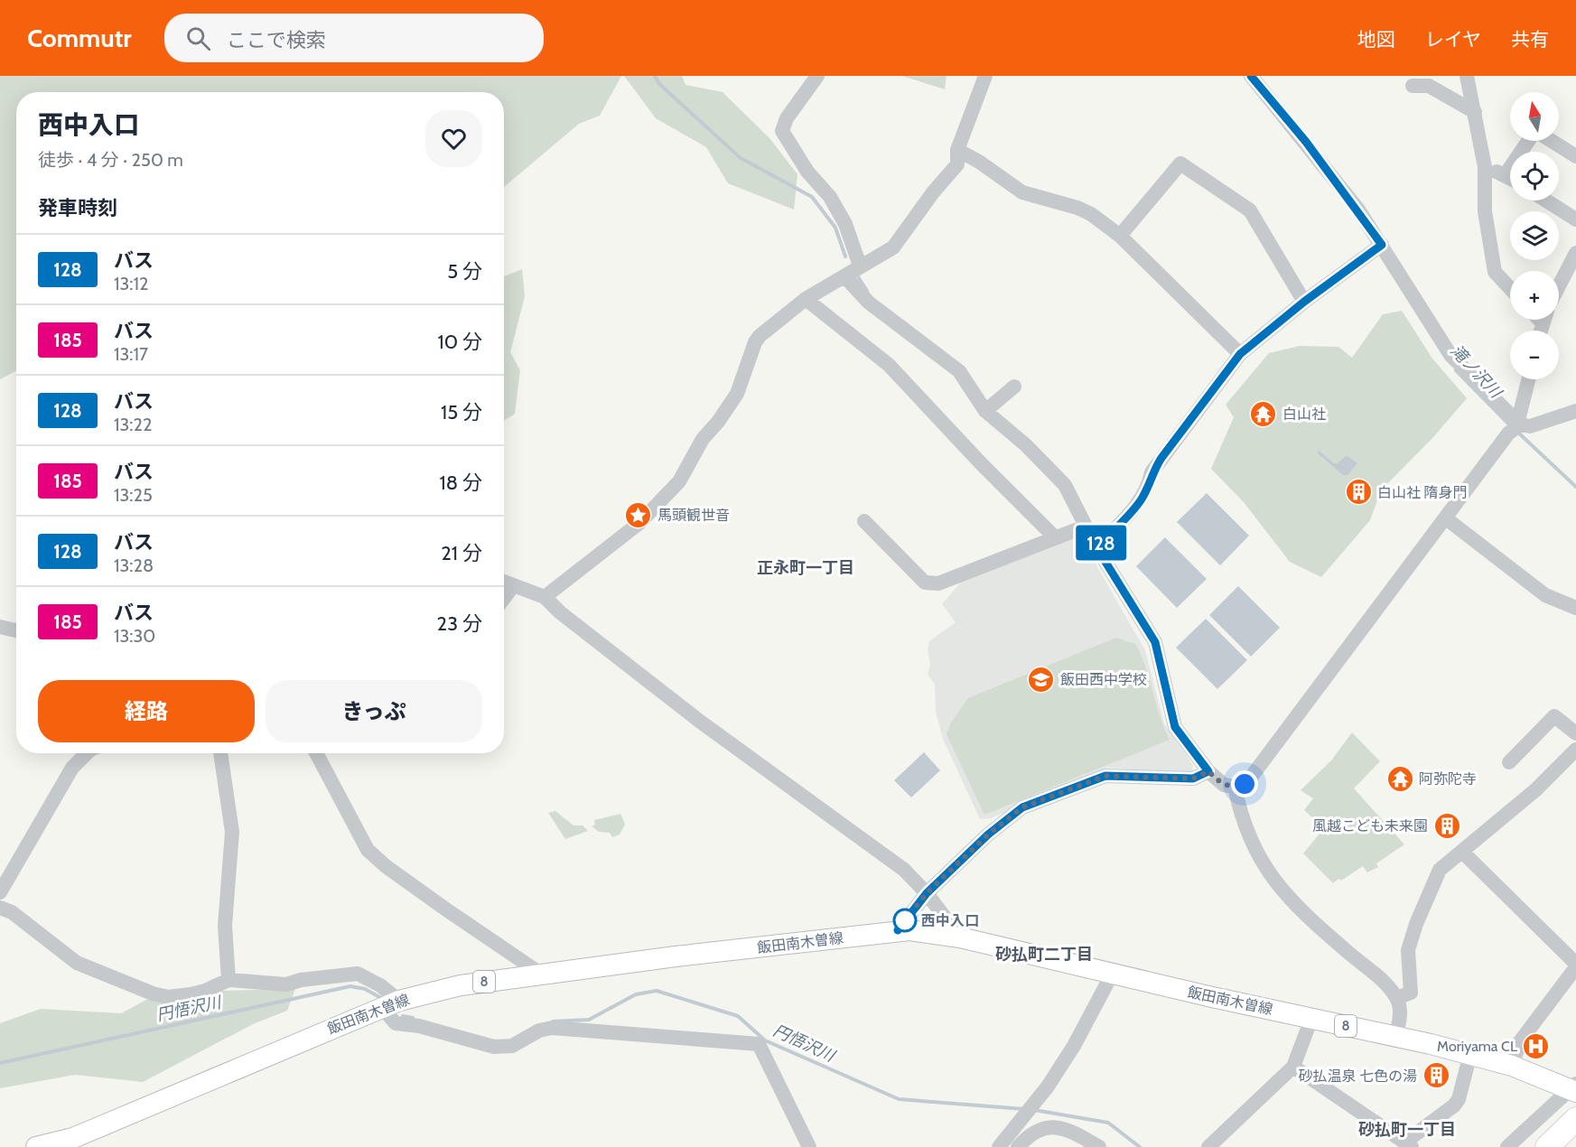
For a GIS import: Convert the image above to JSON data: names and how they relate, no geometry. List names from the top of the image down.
{
  "streets": {
    "main road": ["飯田南木曽線", "8"]
  },
  "districts": ["正永町一丁目", "砂払町二丁目", "砂払町一丁目"],
  "water": ["滝ノ沢川", "円悟沢川"],
  "places": {
    "temple": ["白山社", "阿弥陀寺"],
    "building": ["白山社 隋身門", "風越こども未来園", "砂払温泉 七色の湯"],
    "place": ["馬頭観世音"],
    "school or university": ["飯田西中学校"],
    "other": ["西中入口"],
    "hospital": ["Moriyama CL"]
  },
  "lines": ["bus line 128"],
  "north": "top",
  "page": {
    "header": "Commutr",
    "search": "ここで検索",
    "nav": ["地図", "レイヤ", "共有"],
    "on_map": "128",
    "map_buttons": ["+", "−"],
    "heading": [
      ["西中入口", "徒歩 · 4 分 · 250 m"],
      "発車時刻"
    ],
    "list": [
      {
        "mark": "128",
        "name": "バス",
        "note": "13:12",
        "value": "5 分"
      },
      {
        "mark": "185",
        "name": "バス",
        "note": "13:17",
        "value": "10 分"
      },
      {
        "mark": "128",
        "name": "バス",
        "note": "13:22",
        "value": "15 分"
      },
      {
        "mark": "185",
        "name": "バス",
        "note": "13:25",
        "value": "18 分"
      },
      {
        "mark": "128",
        "name": "バス",
        "note": "13:28",
        "value": "21 分"
      },
      {
        "mark": "185",
        "name": "バス",
        "note": "13:30",
        "value": "23 分"
      }
    ],
    "buttons": ["経路", "きっぷ"]
  }
}
